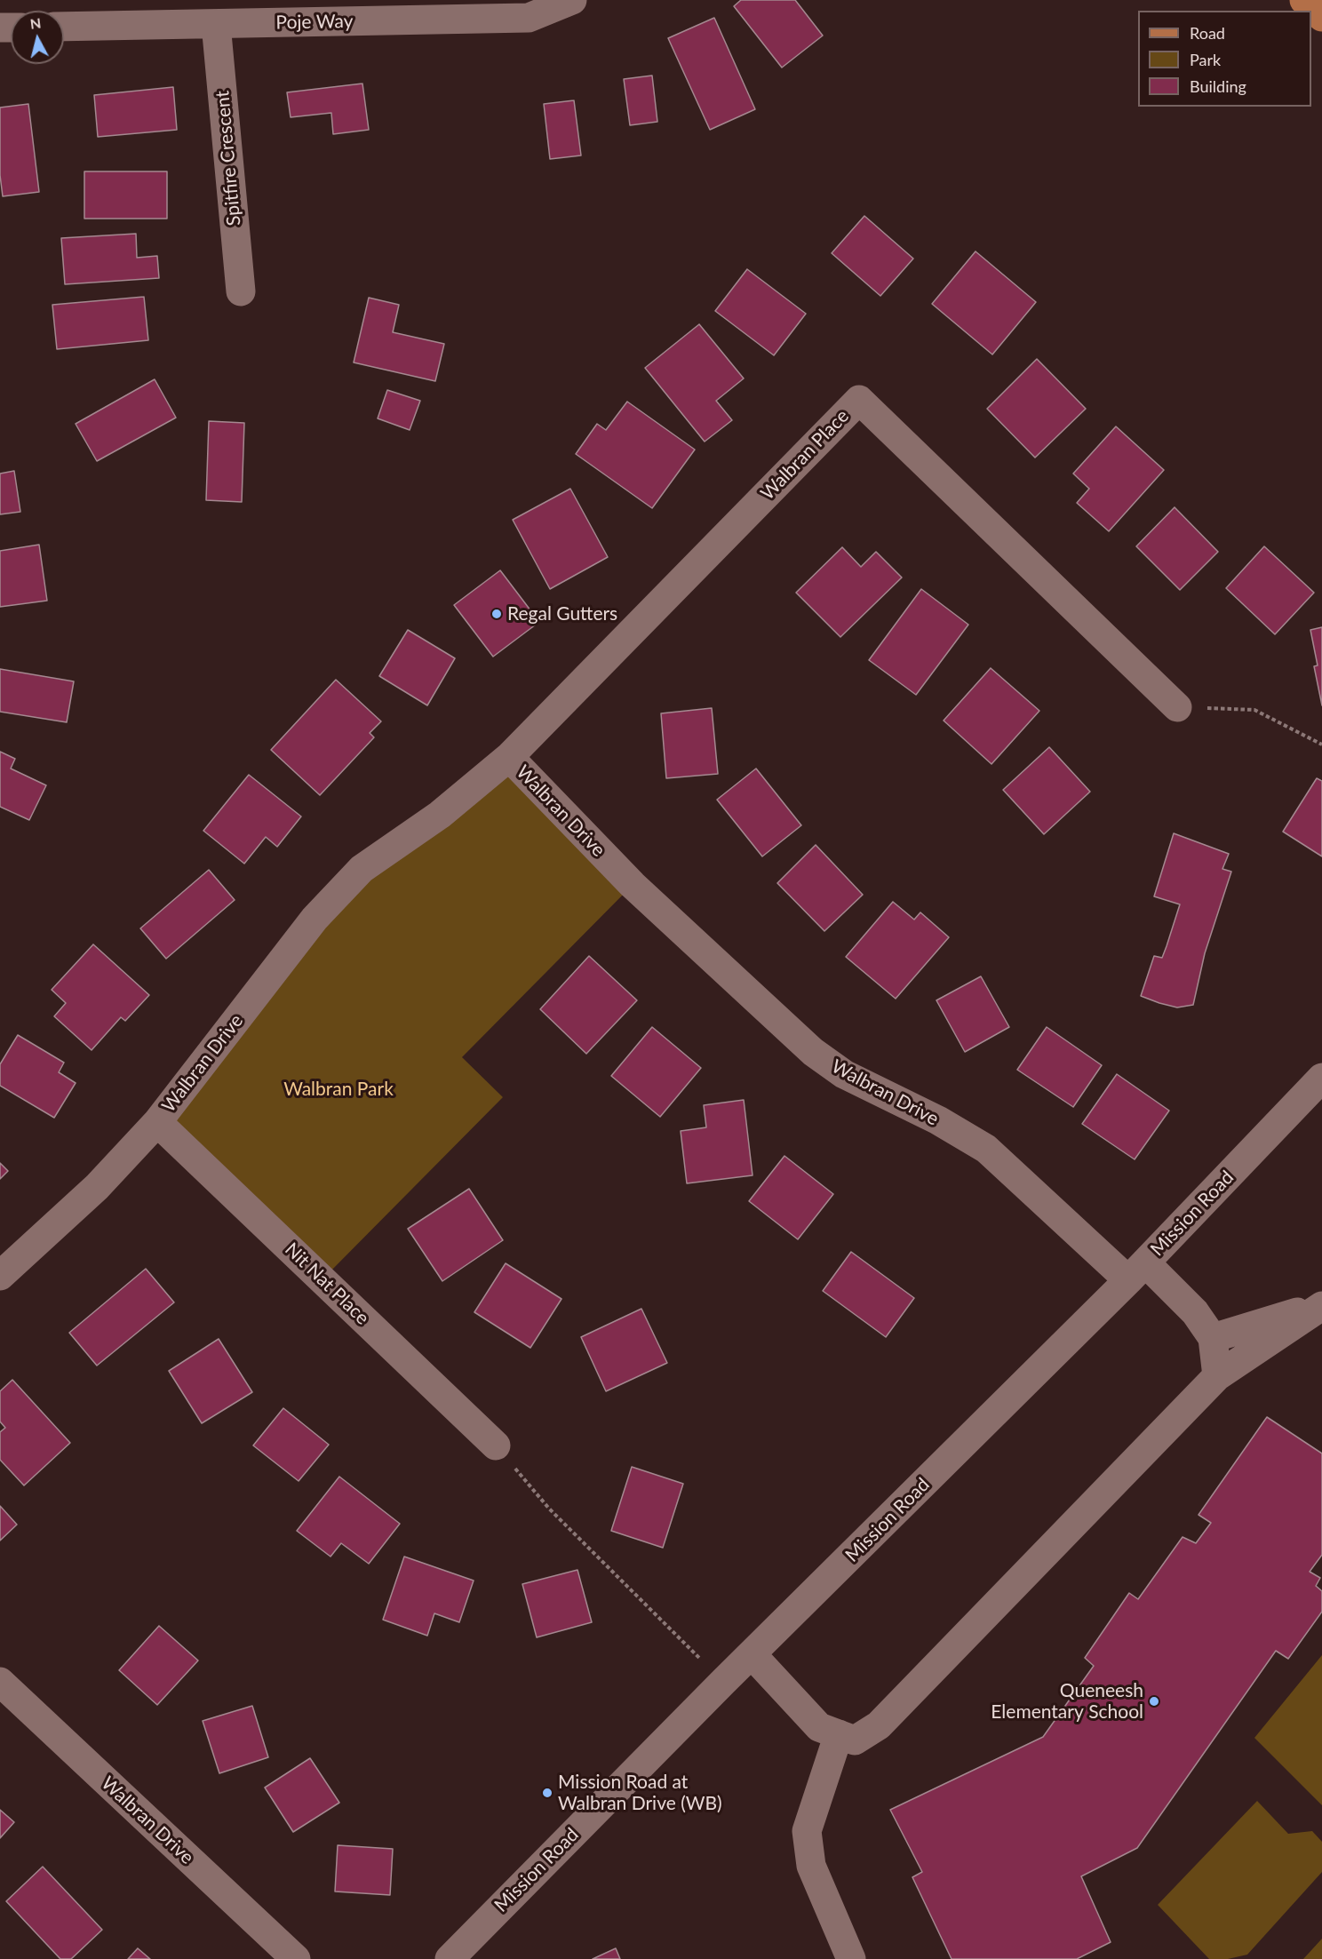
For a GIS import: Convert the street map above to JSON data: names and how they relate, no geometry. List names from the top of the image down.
{
  "streets": {
    "street": [
      "Poje Way",
      "Spitfire Crescent",
      "Walbran Place",
      "Walbran Drive",
      "Mission Road",
      "Nit Nat Place"
    ]
  },
  "crossings": [
    ["Poje Way", "Spitfire Crescent"],
    ["Walbran Place", "Walbran Drive"],
    ["Walbran Drive", "Mission Road"],
    ["Walbran Drive", "Nit Nat Place"]
  ],
  "parks": ["Walbran Park"],
  "places": ["Regal Gutters", "Queneesh Elementary School", "Mission Road at Walbran Drive (WB)"],
  "legend": ["Road", "Park", "Building"],
  "north": "top"
}
